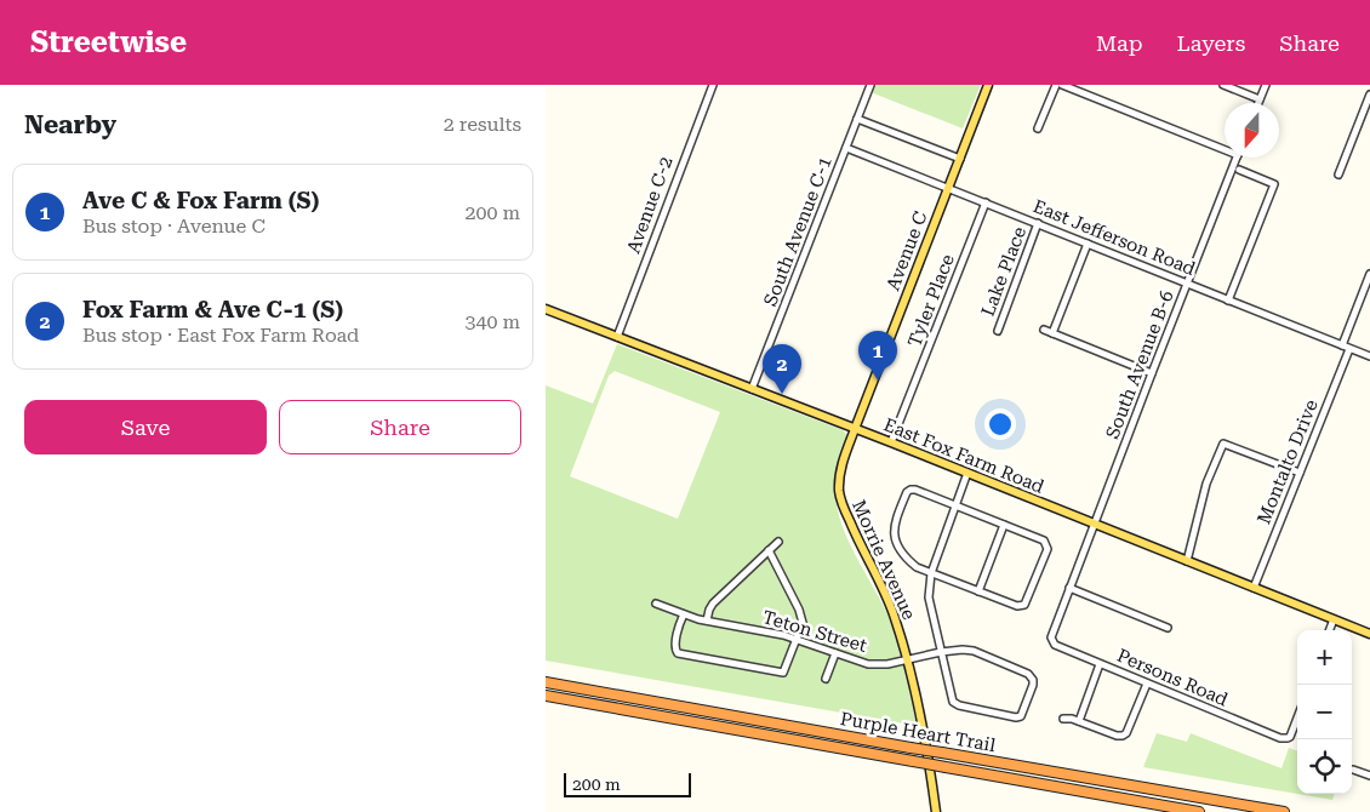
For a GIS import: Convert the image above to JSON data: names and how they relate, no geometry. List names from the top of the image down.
{
  "streets": {
    "highway": ["Purple Heart Trail"],
    "main road": ["Avenue C", "East Fox Farm Road", "Morrie Avenue"],
    "street": [
      "Avenue C-2",
      "South Avenue C-1",
      "East Jefferson Road",
      "Lake Place",
      "Tyler Place",
      "South Avenue B-6",
      "Montalto Drive",
      "Teton Street",
      "Persons Road"
    ]
  },
  "crossings": [
    ["Avenue C-2", "East Fox Farm Road"],
    ["South Avenue C-1", "East Jefferson Road"],
    ["South Avenue C-1", "East Fox Farm Road"],
    ["East Jefferson Road", "Avenue C"],
    ["East Jefferson Road", "Lake Place"],
    ["East Jefferson Road", "Tyler Place"],
    ["East Jefferson Road", "South Avenue B-6"],
    ["East Jefferson Road", "Montalto Drive"],
    ["Avenue C", "East Fox Farm Road"],
    ["Avenue C", "Morrie Avenue"],
    ["Tyler Place", "East Fox Farm Road"],
    ["South Avenue B-6", "East Fox Farm Road"],
    ["South Avenue B-6", "Persons Road"],
    ["East Fox Farm Road", "Montalto Drive"],
    ["East Fox Farm Road", "Morrie Avenue"],
    ["Morrie Avenue", "Teton Street"]
  ],
  "scale_bar": "200 m",
  "north": "bottom",
  "page": {
    "header": "Streetwise",
    "nav": ["Map", "Layers", "Share"],
    "heading": ["Nearby", "2 results"],
    "list": [
      {
        "mark": "1",
        "name": "Ave C & Fox Farm (S)",
        "note": "Bus stop · Avenue C",
        "value": "200 m"
      },
      {
        "mark": "2",
        "name": "Fox Farm & Ave C-1 (S)",
        "note": "Bus stop · East Fox Farm Road",
        "value": "340 m"
      }
    ],
    "pins": ["1", "2"],
    "buttons": ["Save", "Share"],
    "map_buttons": ["+", "−"],
    "scale": "200 m"
  }
}
